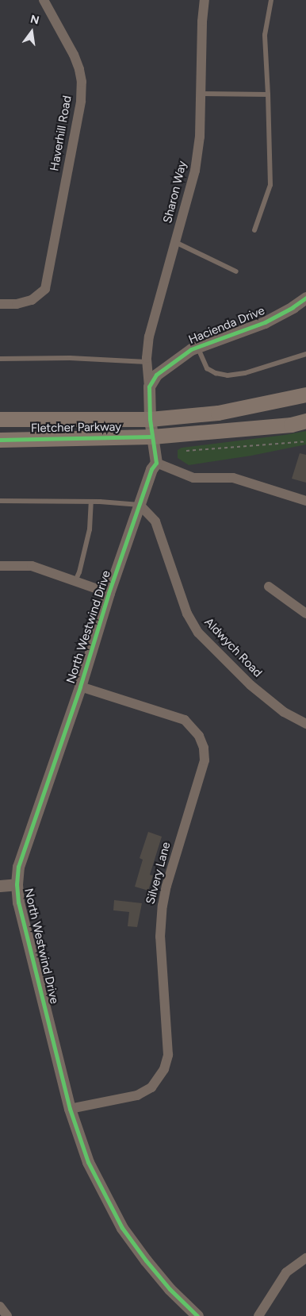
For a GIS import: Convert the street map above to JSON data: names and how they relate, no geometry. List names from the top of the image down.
{
  "streets": {
    "main road": ["Fletcher Parkway"],
    "street": [
      "Haverhill Road",
      "Sharon Way",
      "Hacienda Drive",
      "North Westwind Drive",
      "Aldwych Road",
      "Silvery Lane"
    ]
  },
  "crossings": [
    ["Sharon Way", "Hacienda Drive"],
    ["North Westwind Drive", "Aldwych Road"],
    ["North Westwind Drive", "Silvery Lane"]
  ],
  "north": "top"
}
